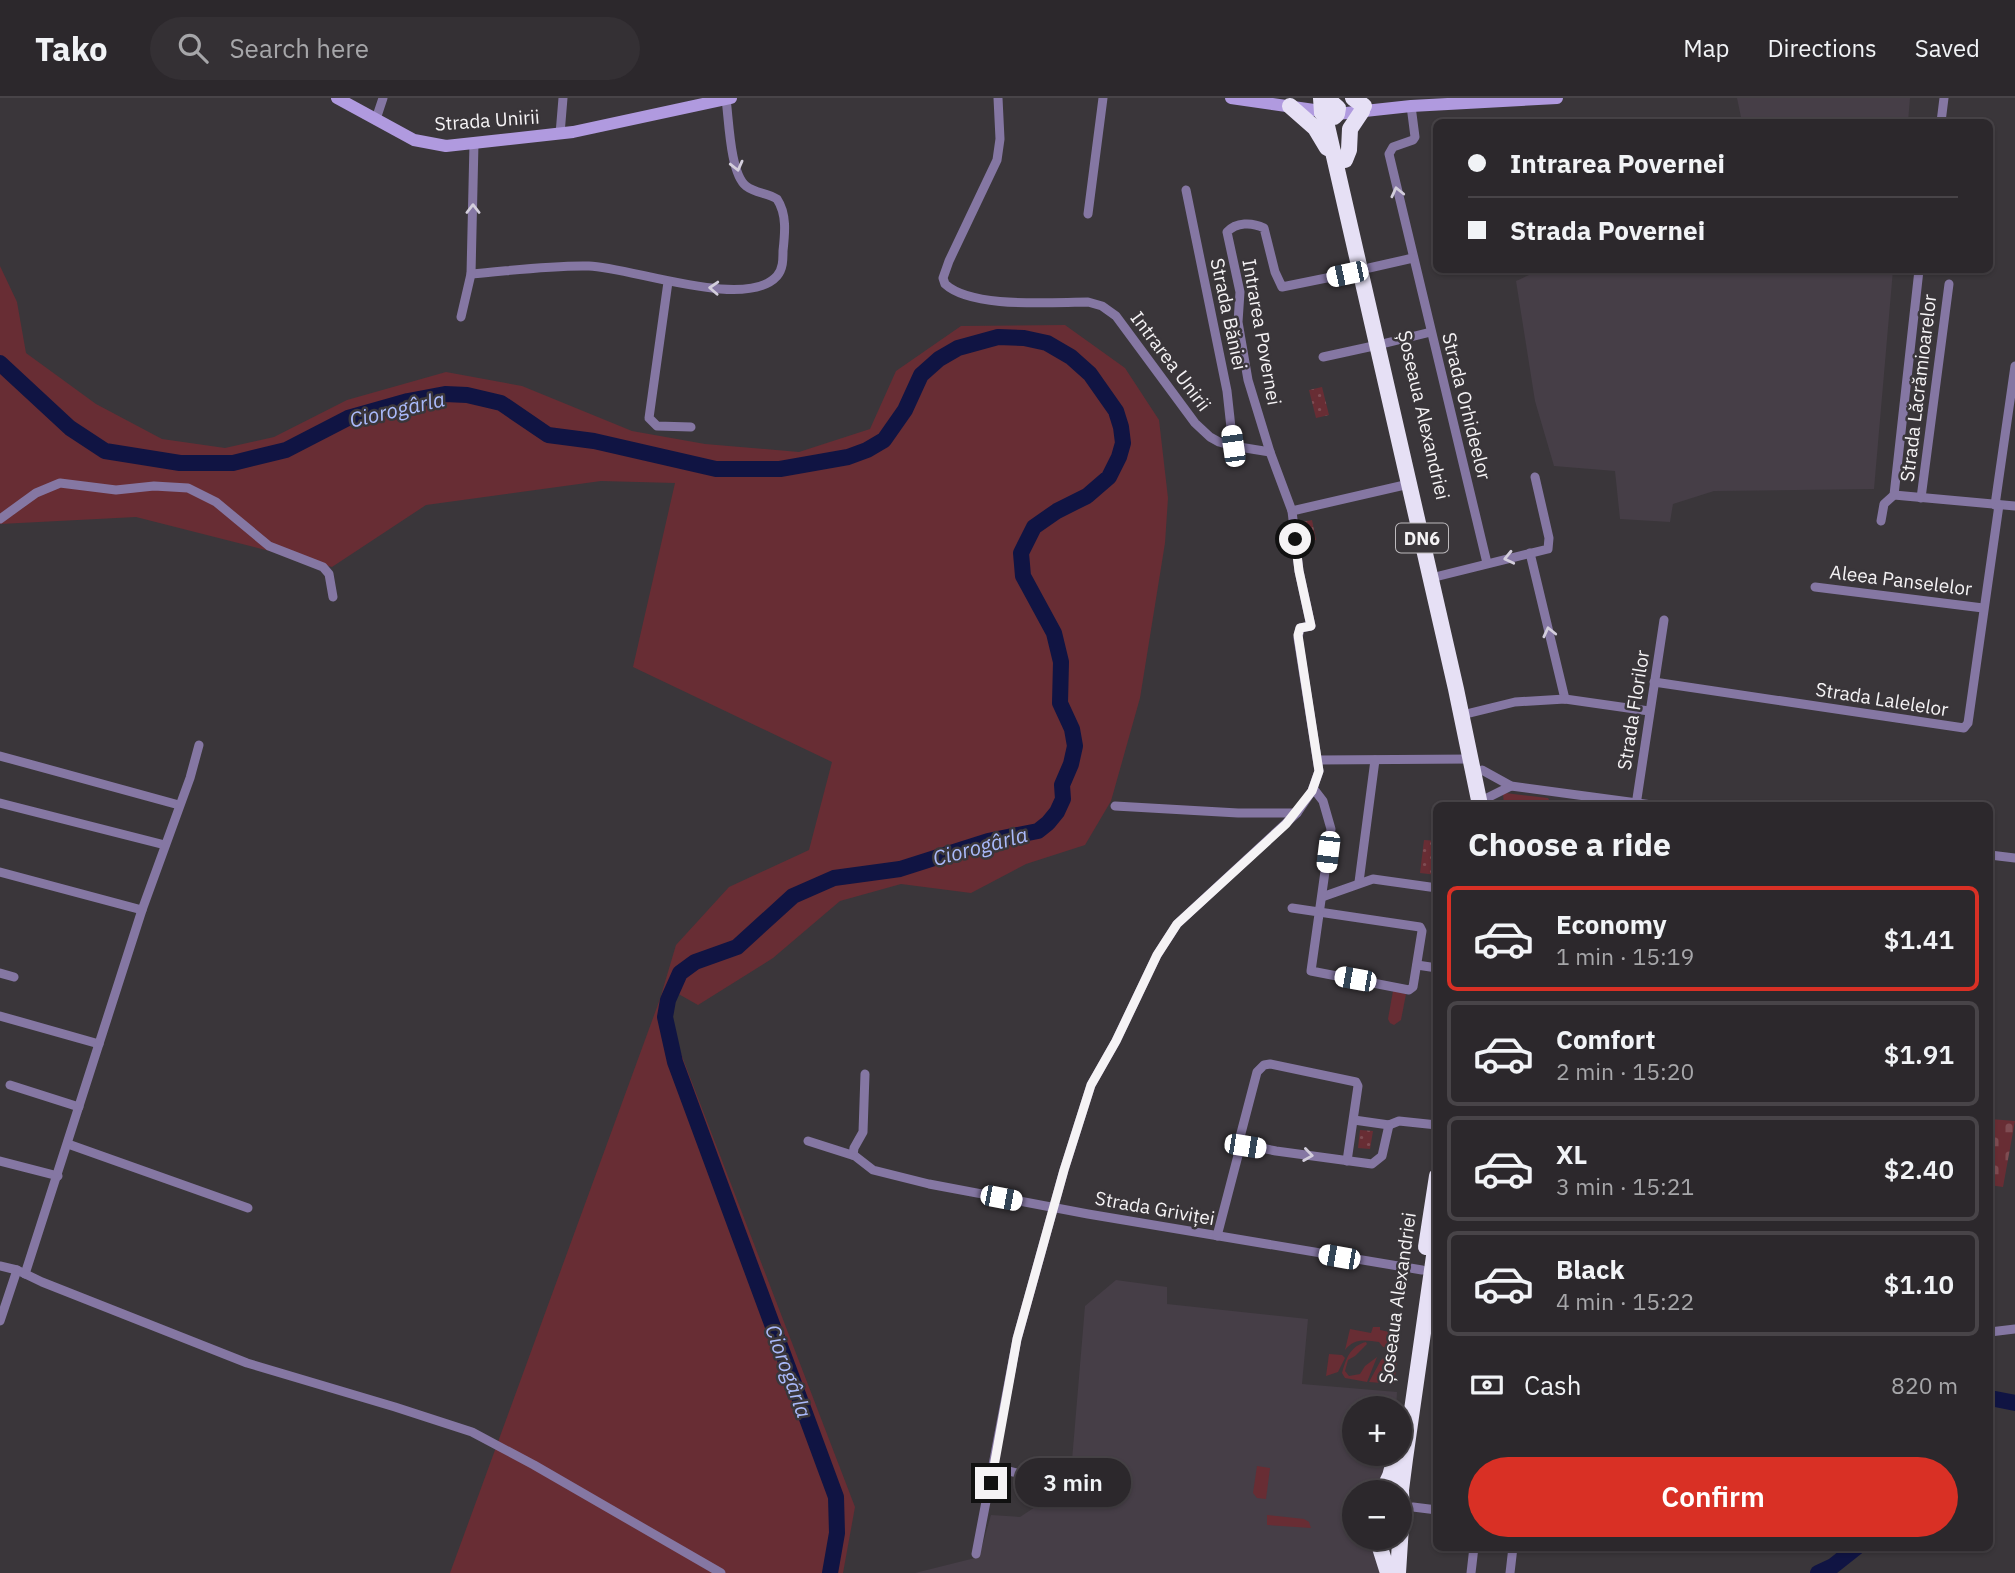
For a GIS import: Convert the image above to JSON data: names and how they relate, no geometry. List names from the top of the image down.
{
  "streets": {
    "highway": ["Șoseaua Alexandriei", "DN6"],
    "main road": ["Strada Unirii"],
    "street": [
      "Strada Băniei",
      "Intrarea Povernei",
      "Intrarea Unirii",
      "Strada Lăcrămioarelor",
      "Strada Orhideelor",
      "Aleea Panselelor",
      "Strada Lalelelor",
      "Strada Florilor",
      "Strada Griviței"
    ]
  },
  "crossings": [
    ["Strada Băniei", "Intrarea Unirii"],
    ["Intrarea Povernei", "Șoseaua Alexandriei"],
    ["Strada Lăcrămioarelor", "Strada Lalelelor"],
    ["Șoseaua Alexandriei", "Strada Griviței"],
    ["Aleea Panselelor", "Strada Lalelelor"],
    ["Strada Lalelelor", "Strada Florilor"]
  ],
  "water": ["Ciorogârla"],
  "page": {
    "header": "Tako",
    "search": "Search here",
    "nav": ["Map", "Directions", "Saved"],
    "banner": ["Intrarea Povernei", "Strada Povernei"],
    "heading": "Choose a ride",
    "list": [
      {
        "name": "Economy",
        "note": "1 min · 15:19",
        "value": "$1.41"
      },
      {
        "name": "Comfort",
        "note": "2 min · 15:20",
        "value": "$1.91"
      },
      {
        "name": "XL",
        "note": "3 min · 15:21",
        "value": "$2.40"
      },
      {
        "name": "Black",
        "note": "4 min · 15:22",
        "value": "$1.10"
      }
    ],
    "pay": ["Cash", "820 m"],
    "map_buttons": ["+", "−"],
    "buttons": "Confirm",
    "bubble": "3 min"
  }
}
